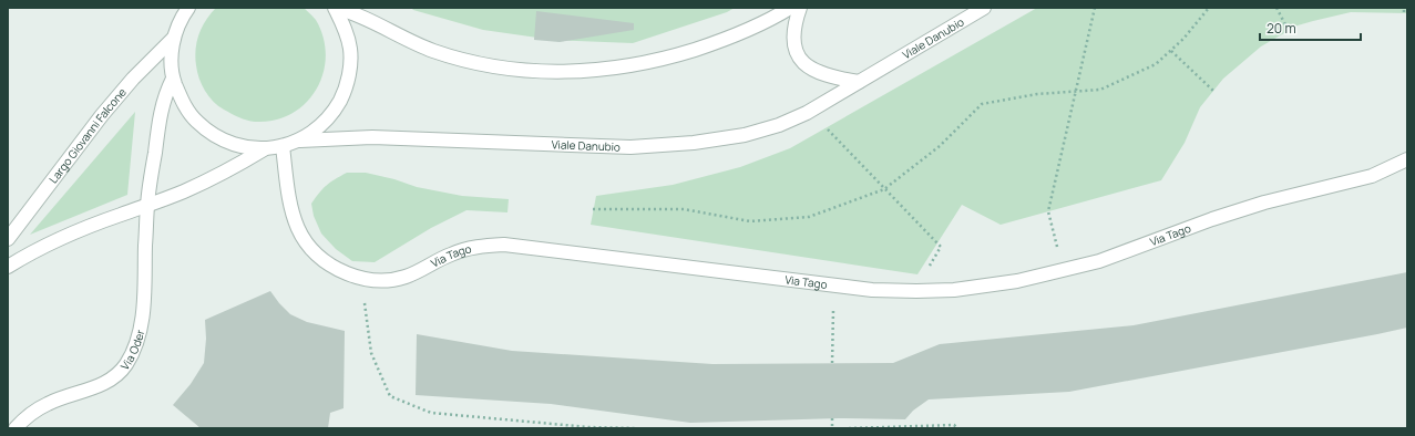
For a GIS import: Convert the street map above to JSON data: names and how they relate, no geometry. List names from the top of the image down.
{
  "streets": {
    "street": [
      "Viale Danubio",
      "Largo Giovanni Falcone",
      "Via Tago",
      "Via Oder"
    ]
  },
  "crossings": [
    ["Viale Danubio", "Largo Giovanni Falcone"],
    ["Largo Giovanni Falcone", "Via Tago"],
    ["Largo Giovanni Falcone", "Via Oder"]
  ],
  "scale_bar": "20 m"
}
